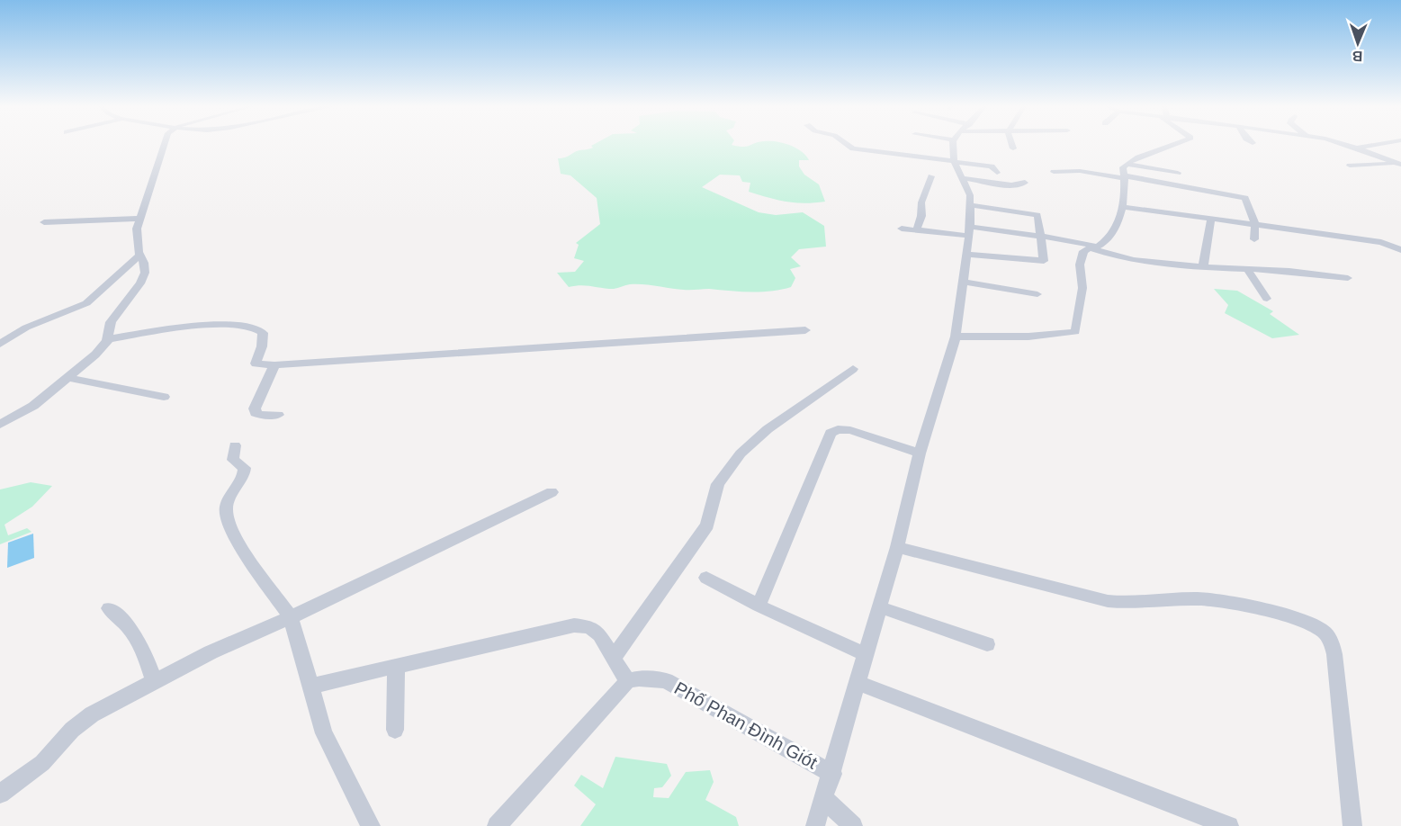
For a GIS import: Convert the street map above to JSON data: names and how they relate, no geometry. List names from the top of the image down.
{
  "streets": {
    "street": ["Phố Phan Đình Giót"]
  },
  "north": "bottom"
}
